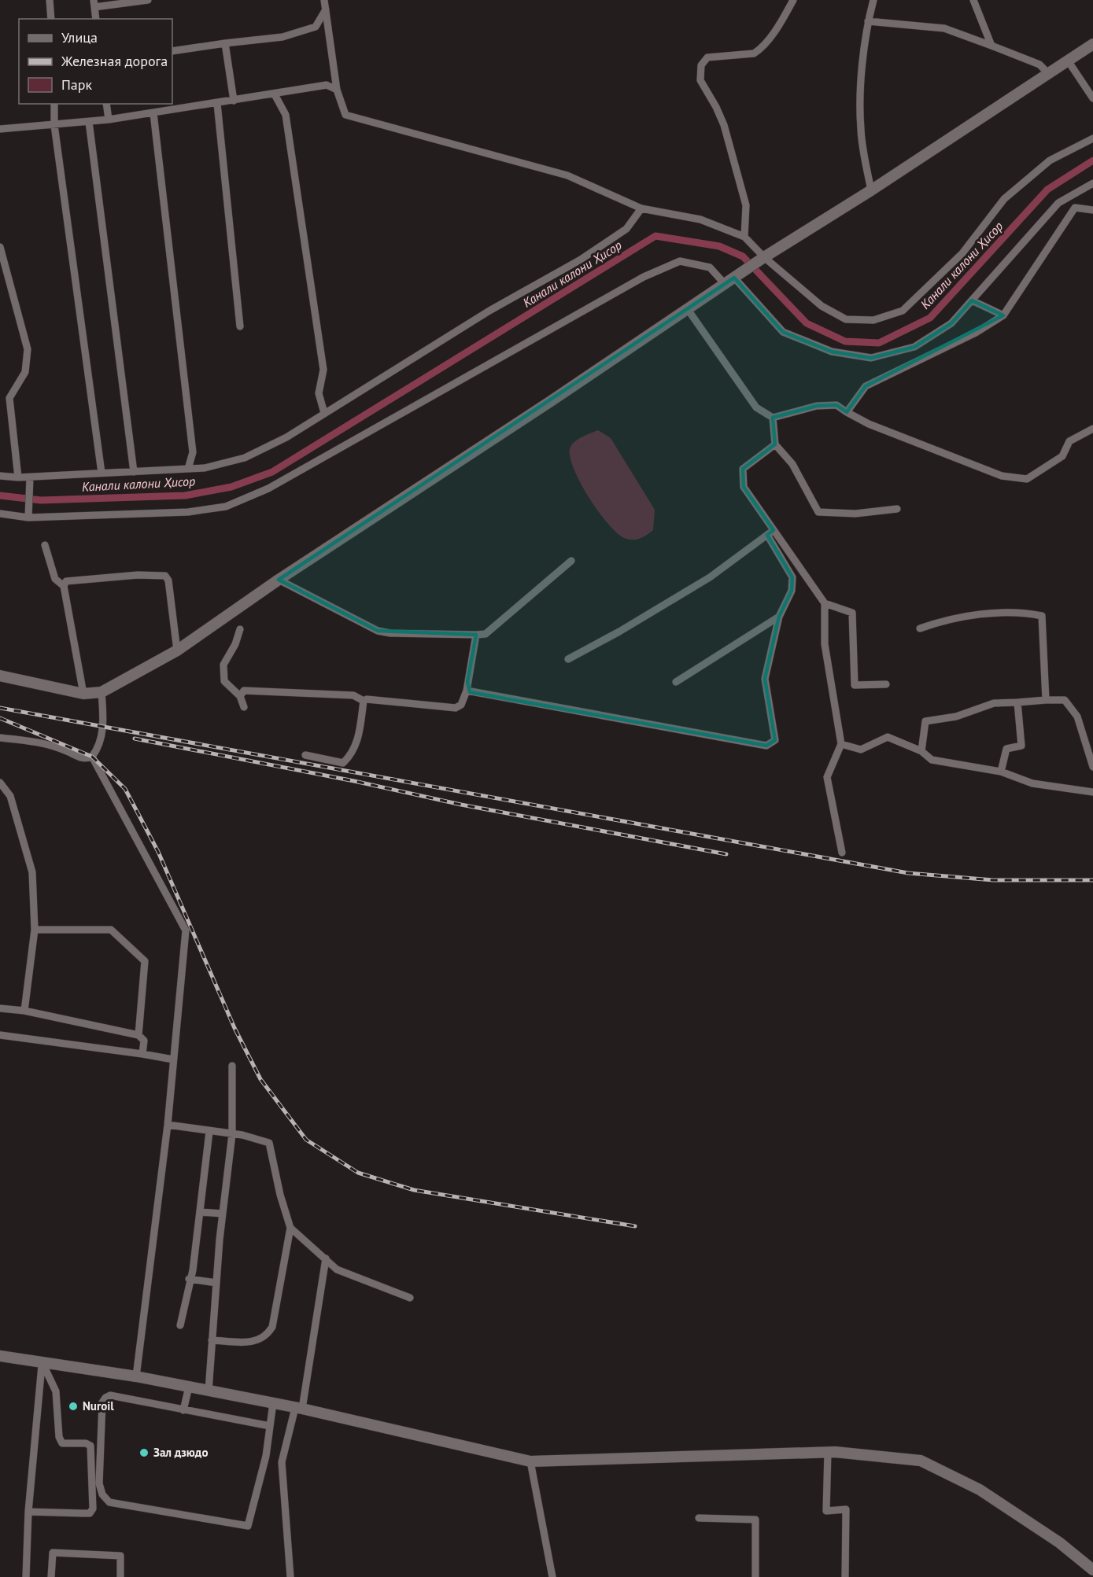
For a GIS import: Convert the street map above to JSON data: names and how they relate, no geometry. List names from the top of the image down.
{
  "water": ["Канали калони Ҳисор"],
  "places": ["Nuroil", "Зал дзюдо"],
  "legend": ["Улица", "Железная дорога", "Парк"]
}
